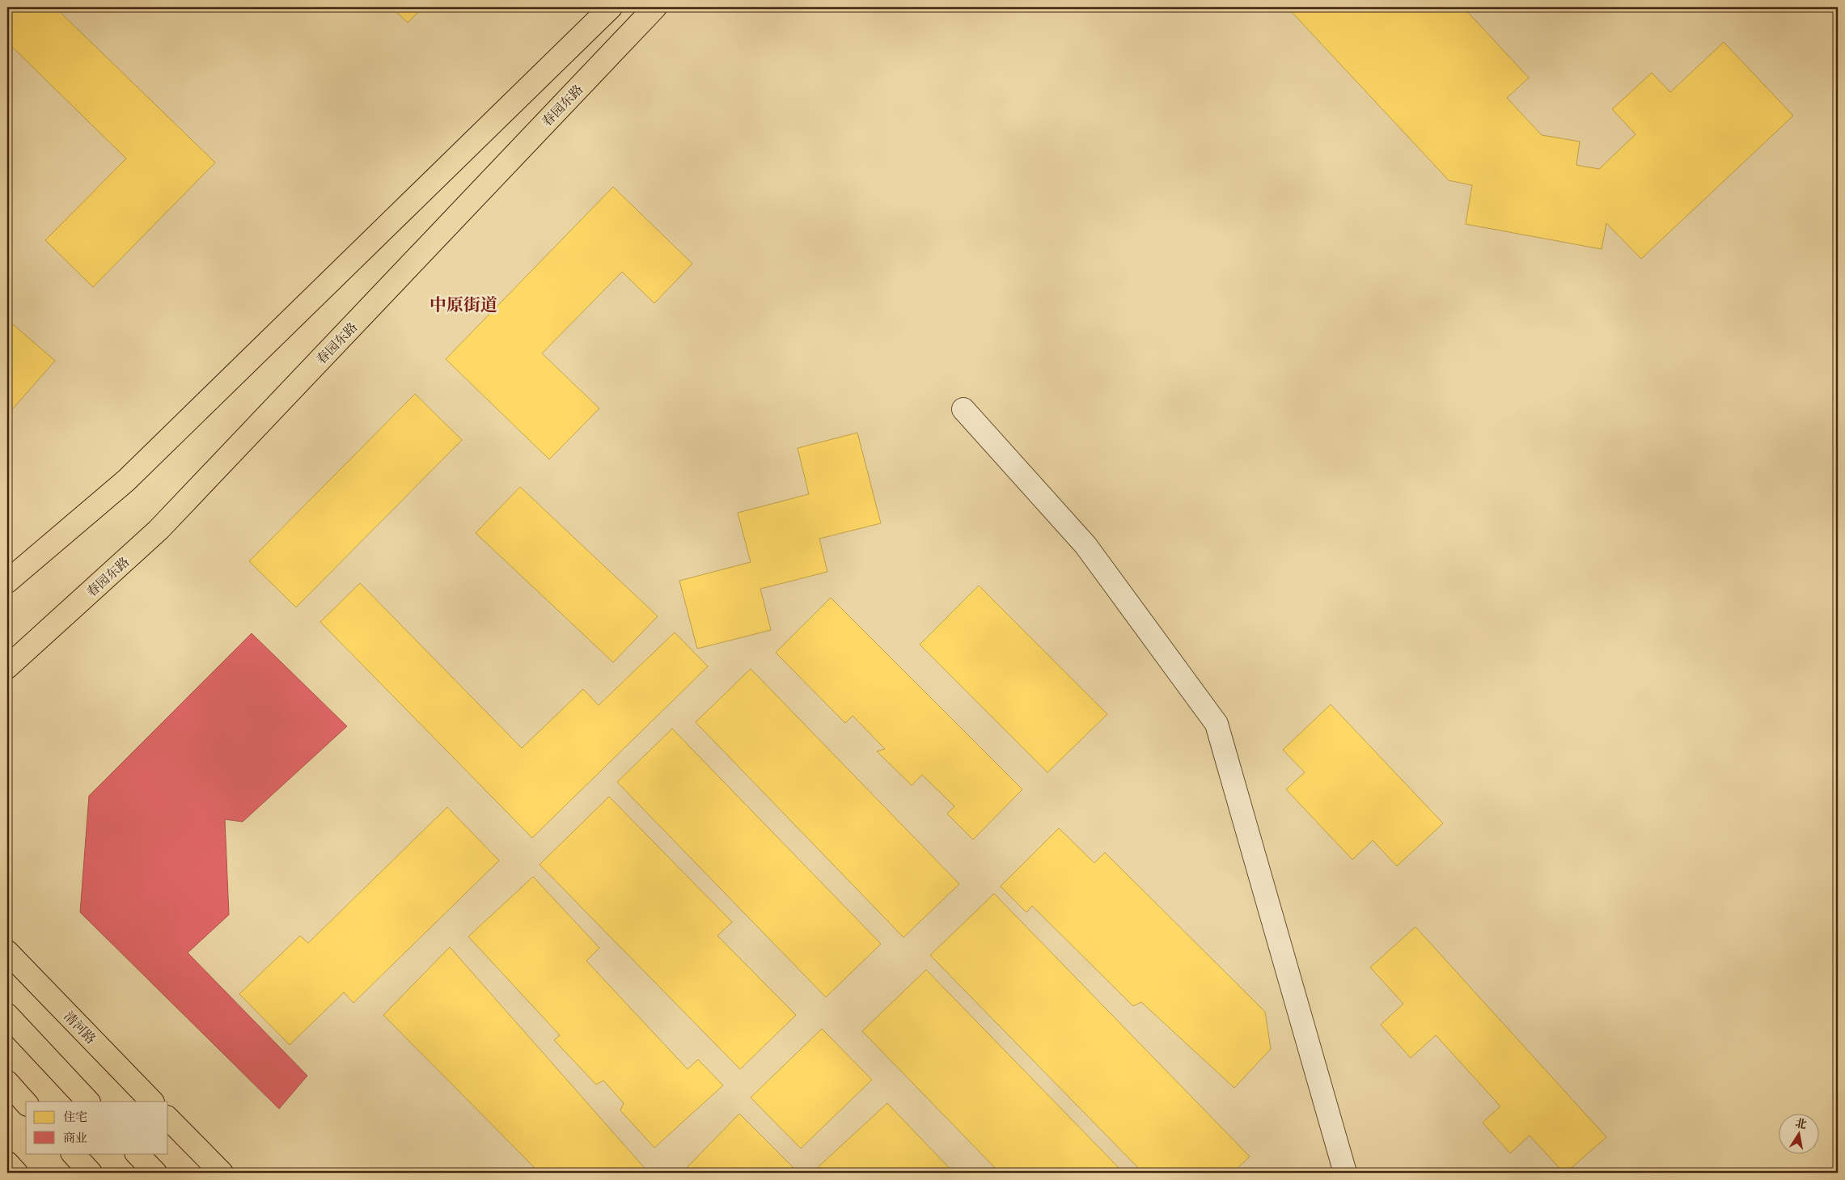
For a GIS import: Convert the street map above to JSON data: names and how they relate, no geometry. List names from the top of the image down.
{
  "streets": {
    "main road": ["春园东路", "清河路"]
  },
  "districts": ["中原街道"],
  "legend": ["住宅", "商业"],
  "north": "top"
}
